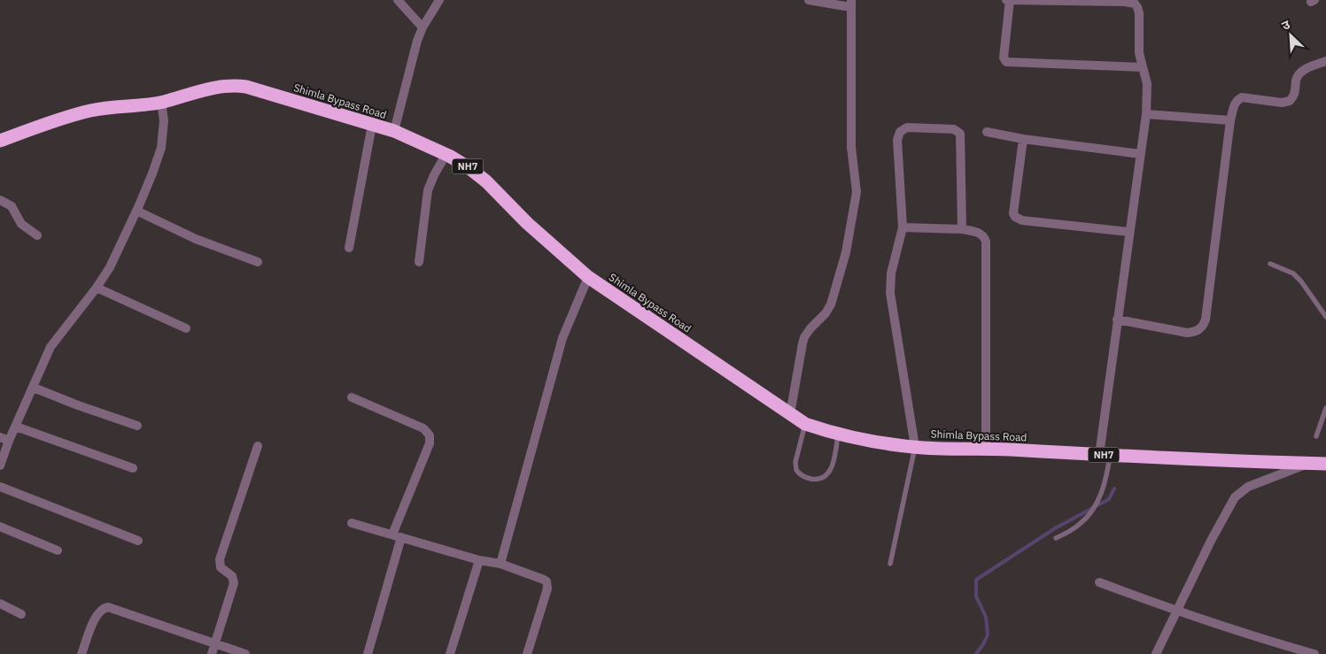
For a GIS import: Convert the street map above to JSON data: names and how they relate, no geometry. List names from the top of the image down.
{
  "streets": {
    "highway": ["Shimla Bypass Road", "NH7"]
  },
  "north": "top left"
}
